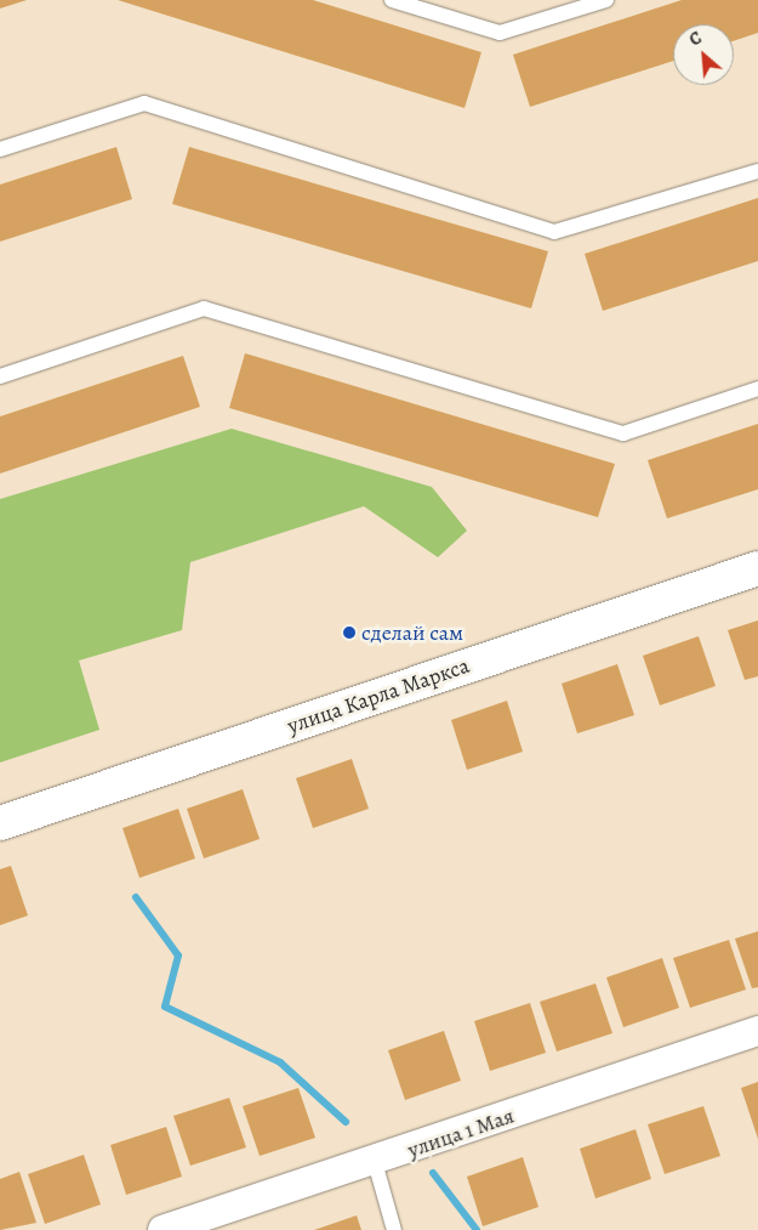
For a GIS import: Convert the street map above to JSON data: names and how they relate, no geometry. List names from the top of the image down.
{
  "streets": {
    "street": ["улица Карла Маркса", "улица 1 Мая"]
  },
  "places": ["сделай сам"],
  "north": "top left"
}
